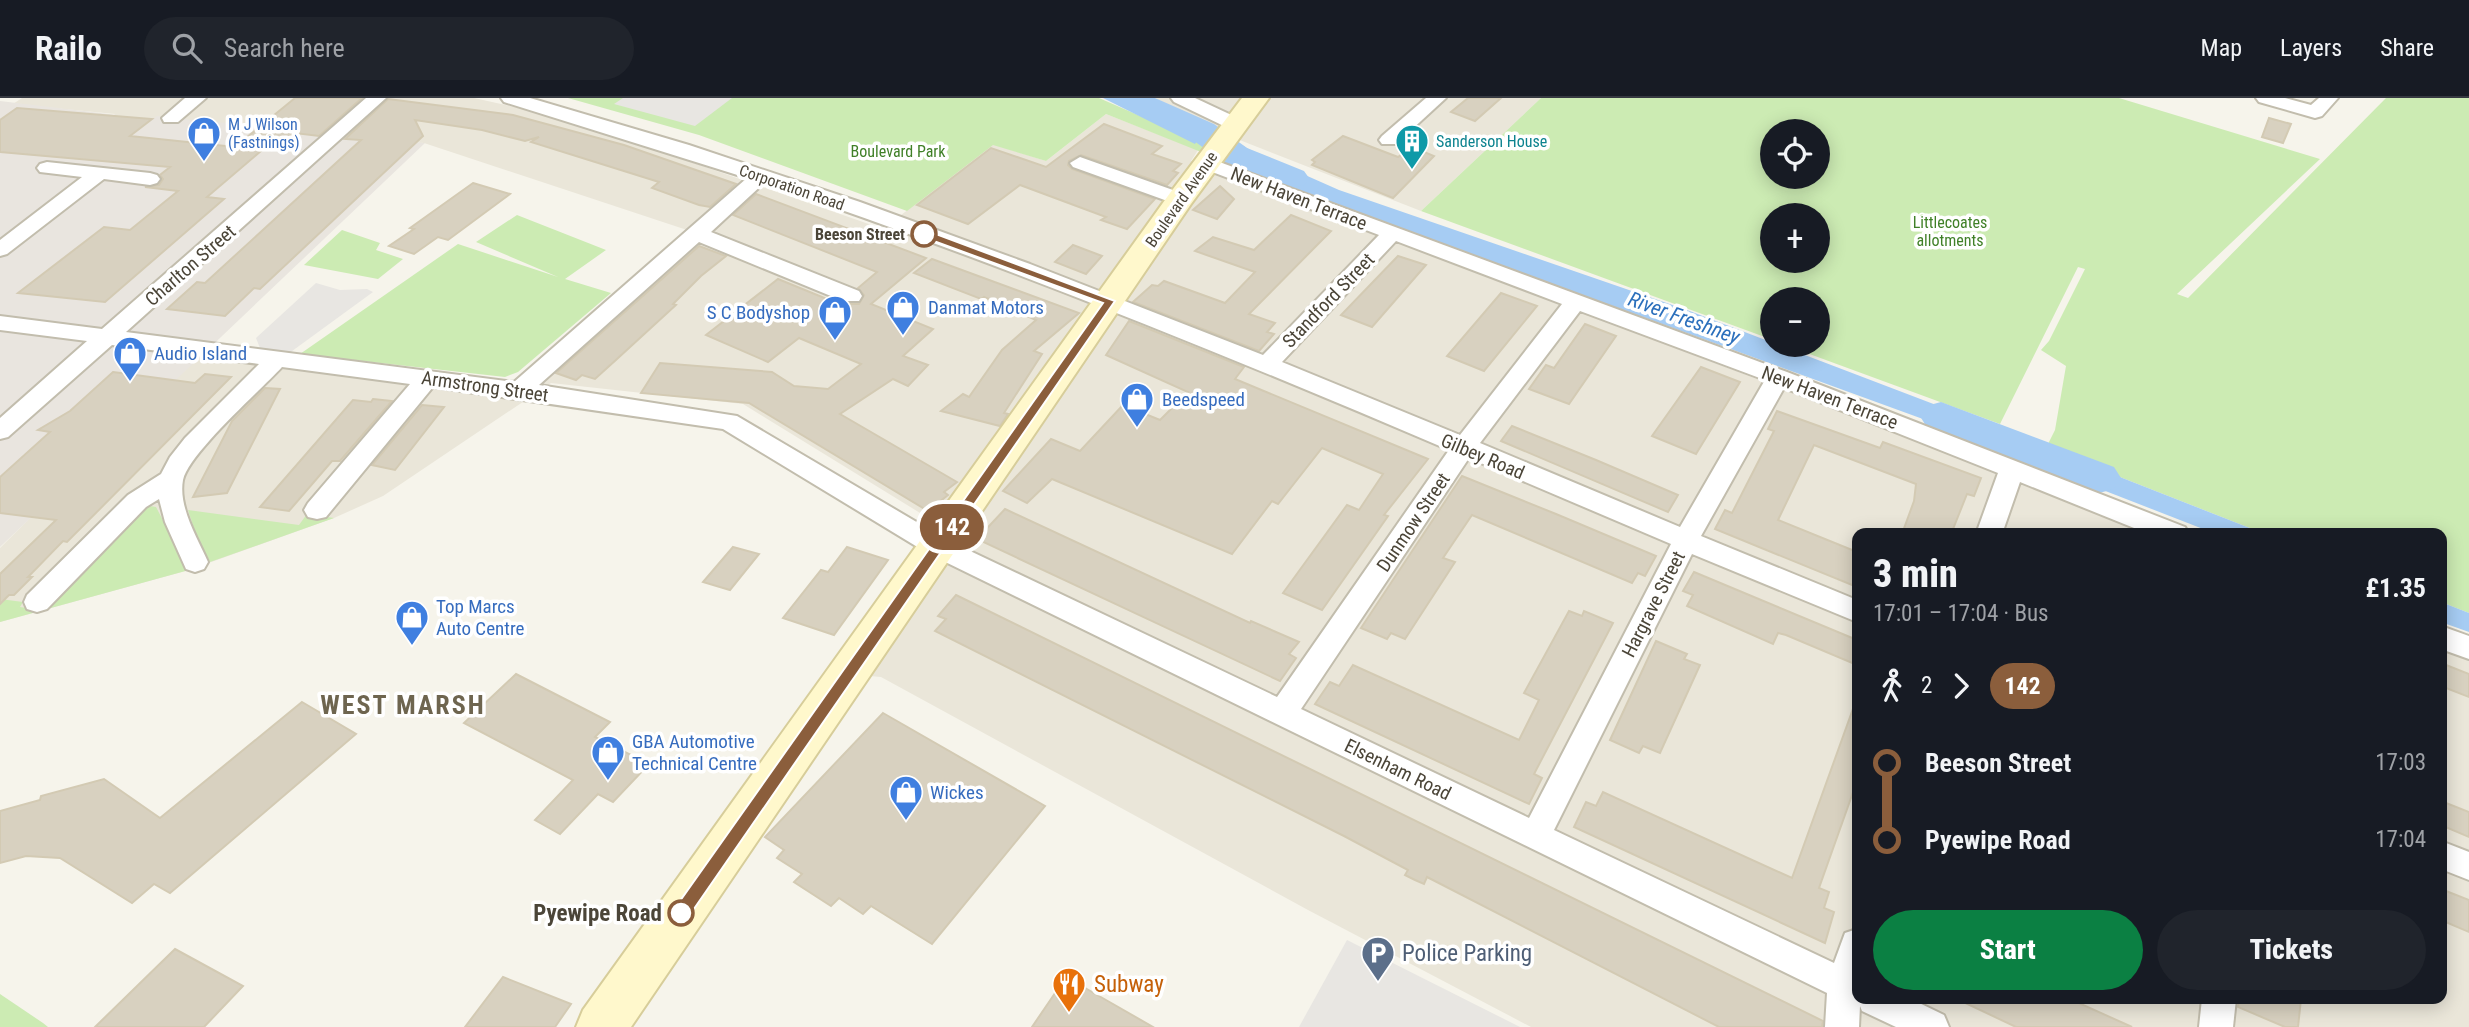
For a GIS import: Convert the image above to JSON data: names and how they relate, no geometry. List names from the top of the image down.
{
  "streets": {
    "street": [
      "Corporation Road",
      "New Haven Terrace",
      "Boulevard Avenue",
      "Charlton Street",
      "Standford Street",
      "Armstrong Street",
      "Gilbey Road",
      "Dunmow Street",
      "Hargrave Street",
      "Elsenham Road"
    ]
  },
  "crossings": [
    ["Corporation Road", "Boulevard Avenue"],
    ["Corporation Road", "Gilbey Road"],
    ["New Haven Terrace", "Boulevard Avenue"],
    ["New Haven Terrace", "Standford Street"],
    ["New Haven Terrace", "Dunmow Street"],
    ["New Haven Terrace", "Hargrave Street"],
    ["Boulevard Avenue", "Gilbey Road"],
    ["Charlton Street", "Armstrong Street"],
    ["Standford Street", "Gilbey Road"],
    ["Armstrong Street", "Elsenham Road"],
    ["Gilbey Road", "Dunmow Street"],
    ["Gilbey Road", "Hargrave Street"],
    ["Dunmow Street", "Elsenham Road"],
    ["Hargrave Street", "Elsenham Road"]
  ],
  "districts": ["WEST MARSH"],
  "water": ["River Freshney"],
  "parks": ["Boulevard Park", "Littlecoates allotments"],
  "places": {
    "shop": [
      "M J Wilson (Fastnings)",
      "Danmat Motors",
      "S C Bodyshop",
      "Audio Island",
      "Beedspeed",
      "Top Marcs Auto Centre",
      "GBA Automotive Technical Centre",
      "Wickes"
    ],
    "building": ["Sanderson House"],
    "other": ["Beeson Street", "Pyewipe Road"],
    "parking": ["Police Parking"],
    "restaurant": ["Subway"]
  },
  "lines": ["bus line 142"],
  "page": {
    "header": "Railo",
    "search": "Search here",
    "nav": ["Map", "Layers", "Share"],
    "on_map": "142",
    "map_buttons": ["+", "−"],
    "heading": ["3 min", "17:01 – 17:04 · Bus", "£1.35"],
    "legs": ["2", "142"],
    "list": [
      {
        "name": "Beeson Street",
        "value": "17:03"
      },
      {
        "name": "Pyewipe Road",
        "value": "17:04"
      }
    ],
    "buttons": ["Start", "Tickets"]
  }
}
